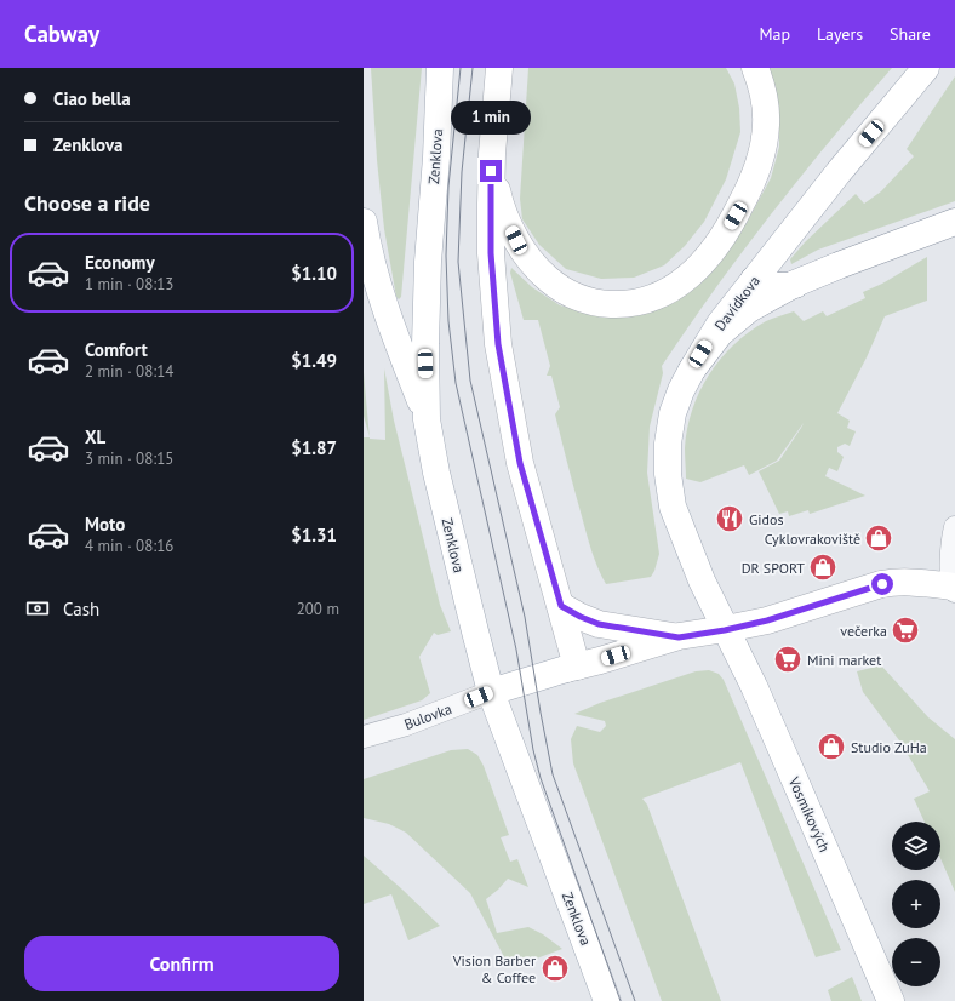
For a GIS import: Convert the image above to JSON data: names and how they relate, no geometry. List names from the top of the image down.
{
  "streets": {
    "main road": ["Zenklova", "Davídkova", "Vosmíkových"],
    "street": ["Bulovka"]
  },
  "crossings": [
    ["Zenklova", "Bulovka"],
    ["Davídkova", "Vosmíkových"]
  ],
  "places": {
    "restaurant": ["Gidos"],
    "shop": [
      "Cyklovrakoviště",
      "DR SPORT",
      "Studio ZuHa",
      "Vision Barber & Coffee"
    ],
    "supermarket": ["večerka", "Mini market"]
  },
  "page": {
    "header": "Cabway",
    "nav": ["Map", "Layers", "Share"],
    "banner": ["Ciao bella", "Zenklova"],
    "bubble": "1 min",
    "heading": "Choose a ride",
    "list": [
      {
        "name": "Economy",
        "note": "1 min · 08:13",
        "value": "$1.10"
      },
      {
        "name": "Comfort",
        "note": "2 min · 08:14",
        "value": "$1.49"
      },
      {
        "name": "XL",
        "note": "3 min · 08:15",
        "value": "$1.87"
      },
      {
        "name": "Moto",
        "note": "4 min · 08:16",
        "value": "$1.31"
      }
    ],
    "pay": ["Cash", "200 m"],
    "map_buttons": ["+", "−"],
    "buttons": "Confirm"
  }
}
